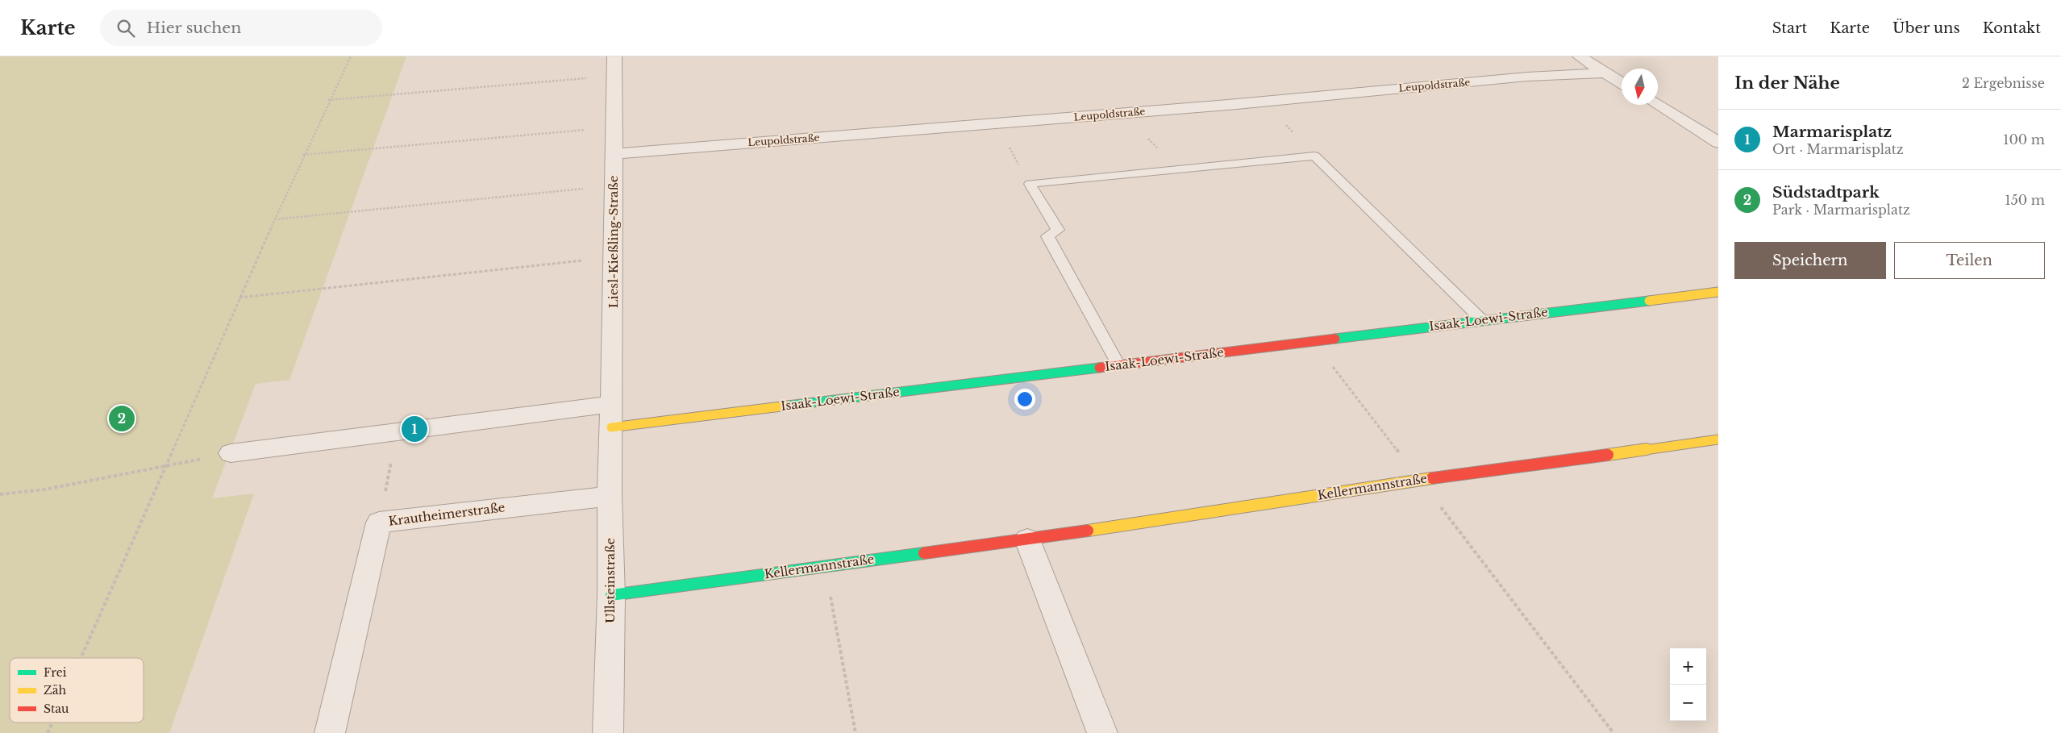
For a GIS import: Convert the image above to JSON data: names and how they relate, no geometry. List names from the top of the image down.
{
  "streets": {
    "street": [
      "Leupoldstraße",
      "Liesl-Kießling-Straße",
      "Isaak-Loewi-Straße",
      "Kellermannstraße",
      "Krautheimerstraße",
      "Ullsteinstraße"
    ]
  },
  "crossings": [
    ["Leupoldstraße", "Liesl-Kießling-Straße"],
    ["Liesl-Kießling-Straße", "Isaak-Loewi-Straße"],
    ["Liesl-Kießling-Straße", "Ullsteinstraße"],
    ["Isaak-Loewi-Straße", "Ullsteinstraße"],
    ["Kellermannstraße", "Ullsteinstraße"],
    ["Krautheimerstraße", "Ullsteinstraße"]
  ],
  "legend": ["Frei", "Zäh", "Stau"],
  "north": "bottom",
  "page": {
    "header": "Karte",
    "search": "Hier suchen",
    "nav": [
      "Start",
      "Karte",
      "Über uns",
      "Kontakt"
    ],
    "heading": ["In der Nähe", "2 Ergebnisse"],
    "list": [
      {
        "mark": "1",
        "name": "Marmarisplatz",
        "note": "Ort · Marmarisplatz",
        "value": "100 m"
      },
      {
        "mark": "2",
        "name": "Südstadtpark",
        "note": "Park · Marmarisplatz",
        "value": "150 m"
      }
    ],
    "buttons": ["Speichern", "Teilen"],
    "pins": ["2", "1"],
    "map_buttons": ["+", "−"]
  }
}
